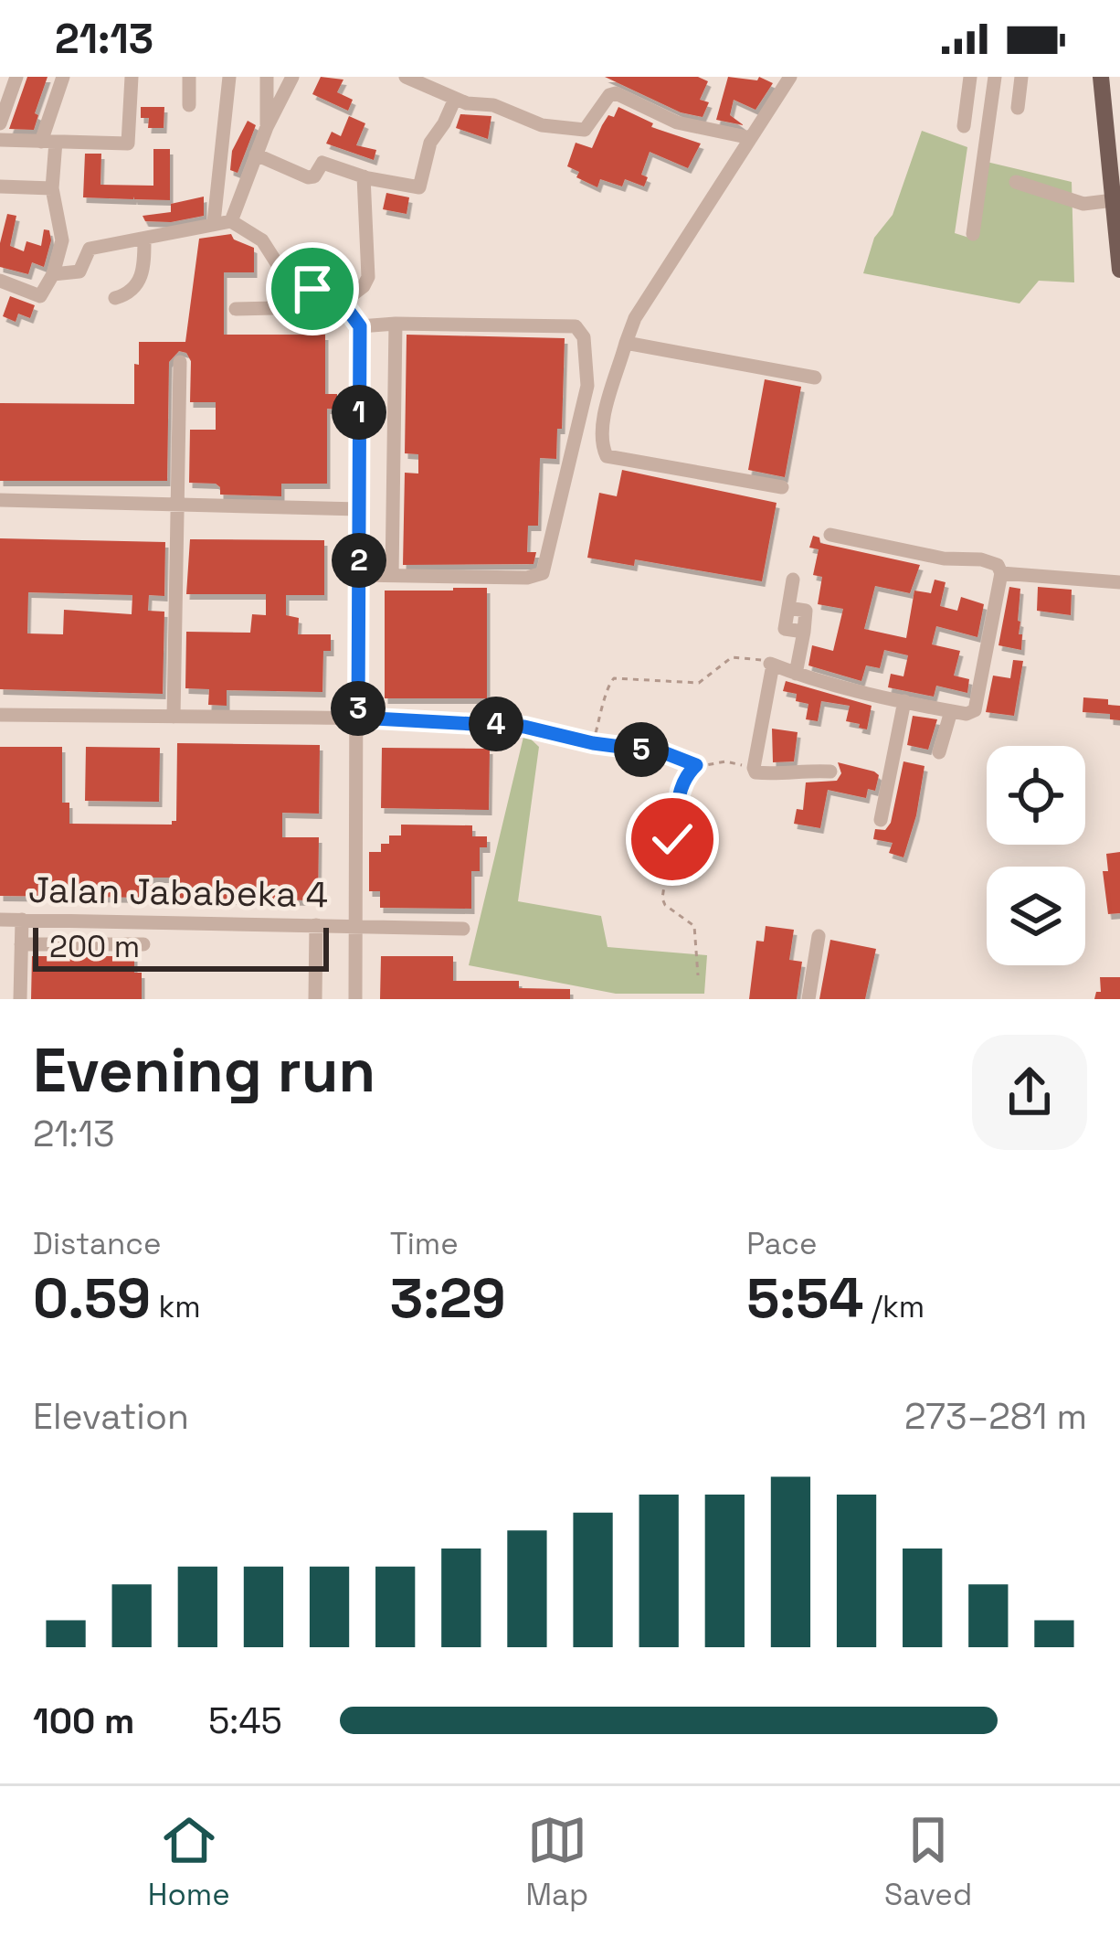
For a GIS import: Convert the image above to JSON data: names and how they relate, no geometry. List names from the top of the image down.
{
  "streets": {
    "street": ["Jalan Jababeka 4"]
  },
  "scale_bar": "200 m",
  "page": {
    "status": "21:13",
    "pins": [
      "1",
      "2",
      "3",
      "4",
      "5"
    ],
    "scale": "200 m",
    "heading": ["Evening run", "21:13"],
    "stats": [
      ["Distance", "0.59 km"],
      ["Time", "3:29"],
      ["Pace", "5:54 /km"]
    ],
    "chart": ["Elevation", "273–281 m"],
    "list": [
      {
        "name": "100 m",
        "note": "5:45"
      }
    ],
    "tabs": ["Home", "Map", "Saved"]
  }
}
